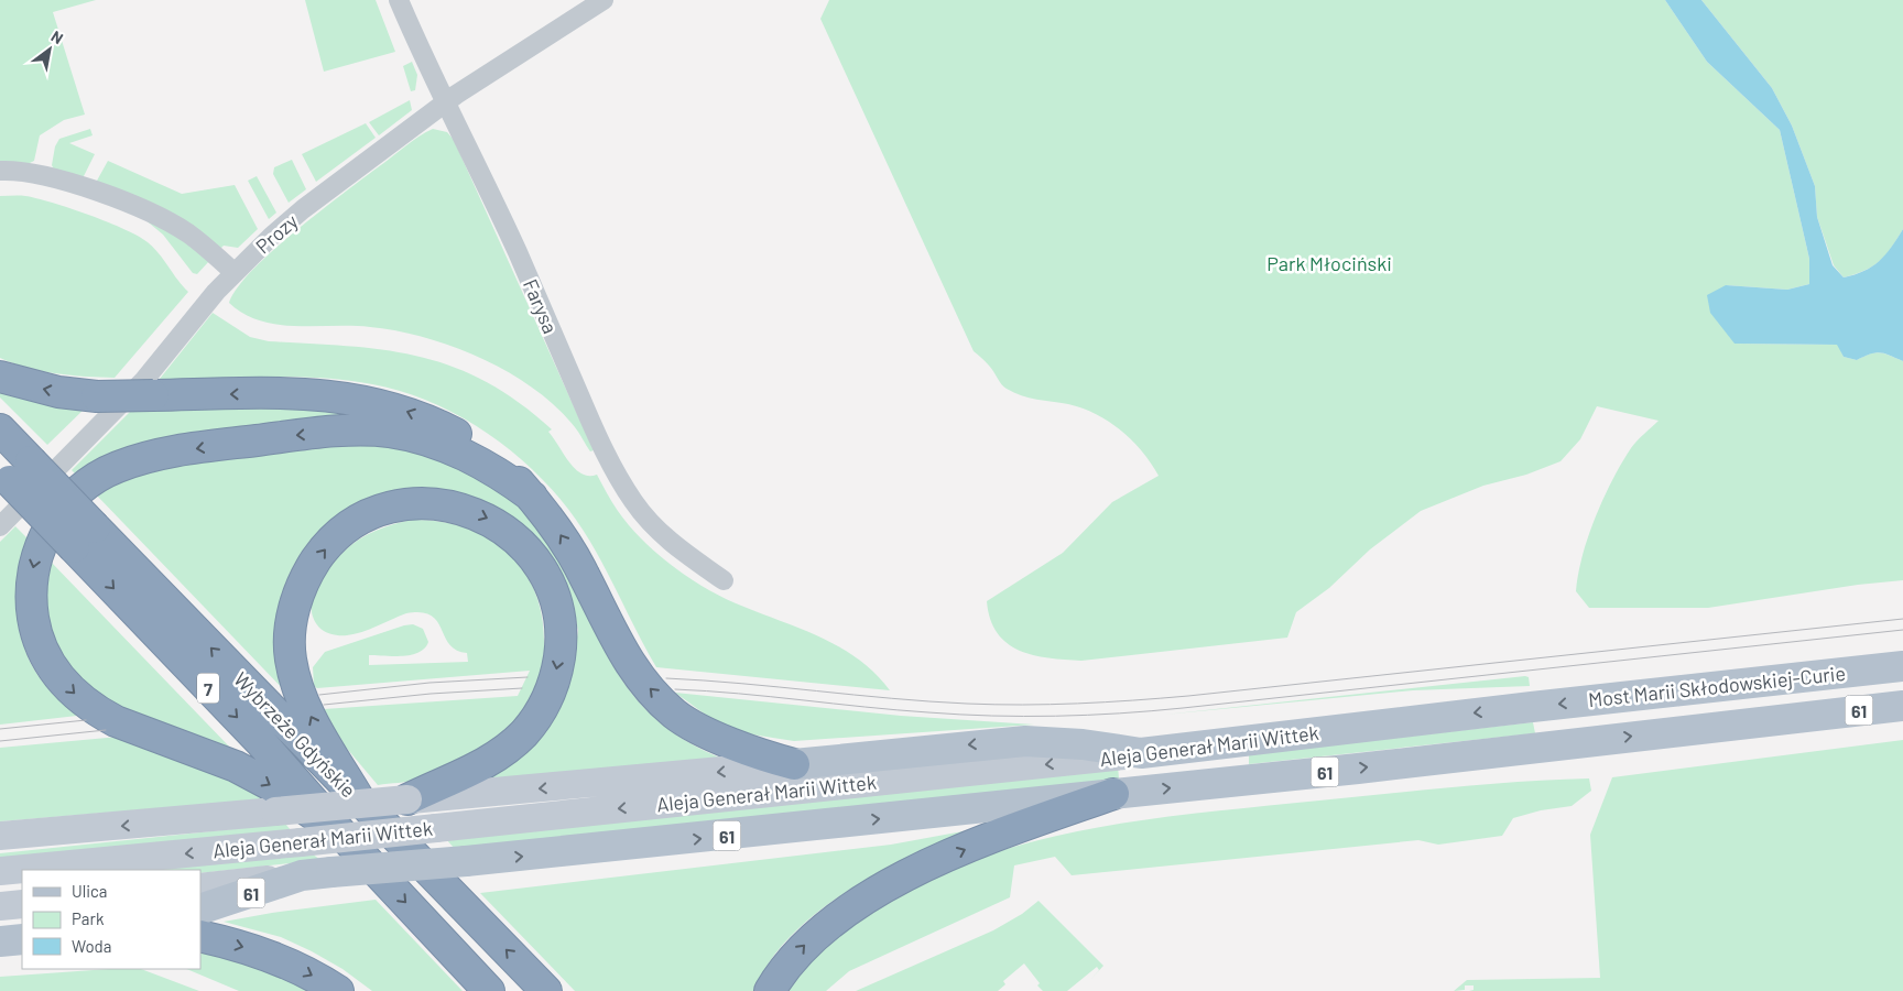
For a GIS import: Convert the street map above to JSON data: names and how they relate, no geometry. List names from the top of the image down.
{
  "streets": {
    "highway": ["7", "Wybrzeże Gdyńskie"],
    "main road": ["Most Marii Skłodowskiej-Curie", "61", "Aleja Generał Marii Wittek"],
    "street": ["Prozy", "Farysa"]
  },
  "crossings": [
    ["Prozy", "Farysa"],
    ["Most Marii Skłodowskiej-Curie", "Aleja Generał Marii Wittek"],
    ["61", "Aleja Generał Marii Wittek"]
  ],
  "parks": ["Park Młociński"],
  "legend": ["Ulica", "Park", "Woda"],
  "north": "top right"
}
